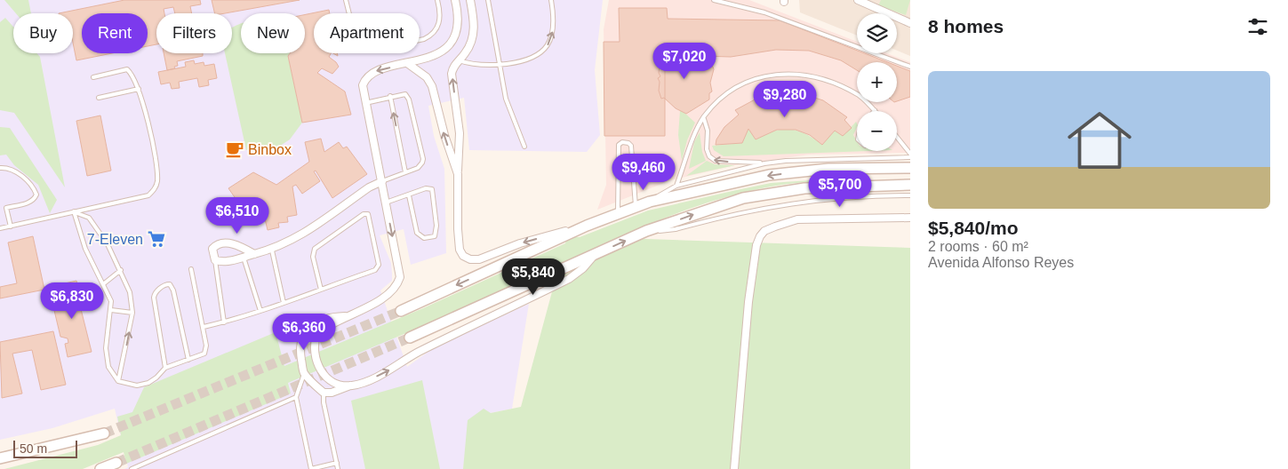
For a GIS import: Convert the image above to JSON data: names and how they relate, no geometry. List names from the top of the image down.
{
  "places": {
    "cafe": ["Binbox"],
    "supermarket": ["7-Eleven"]
  },
  "scale_bar": "50 m",
  "page": {
    "heading": "8 homes",
    "map_buttons": ["+", "−"],
    "chip": [
      "Buy",
      "Rent",
      "Filters",
      "New",
      "Apartment"
    ],
    "price": [
      "$7,020",
      "$9,280",
      "$9,460",
      "$5,700",
      "$6,510",
      "$5,840",
      "$6,830",
      "$6,360"
    ],
    "list": [
      {
        "name": "$5,840/mo",
        "note": "2 rooms · 60 m² · Avenida Alfonso Reyes"
      }
    ],
    "scale": "50 m"
  }
}
